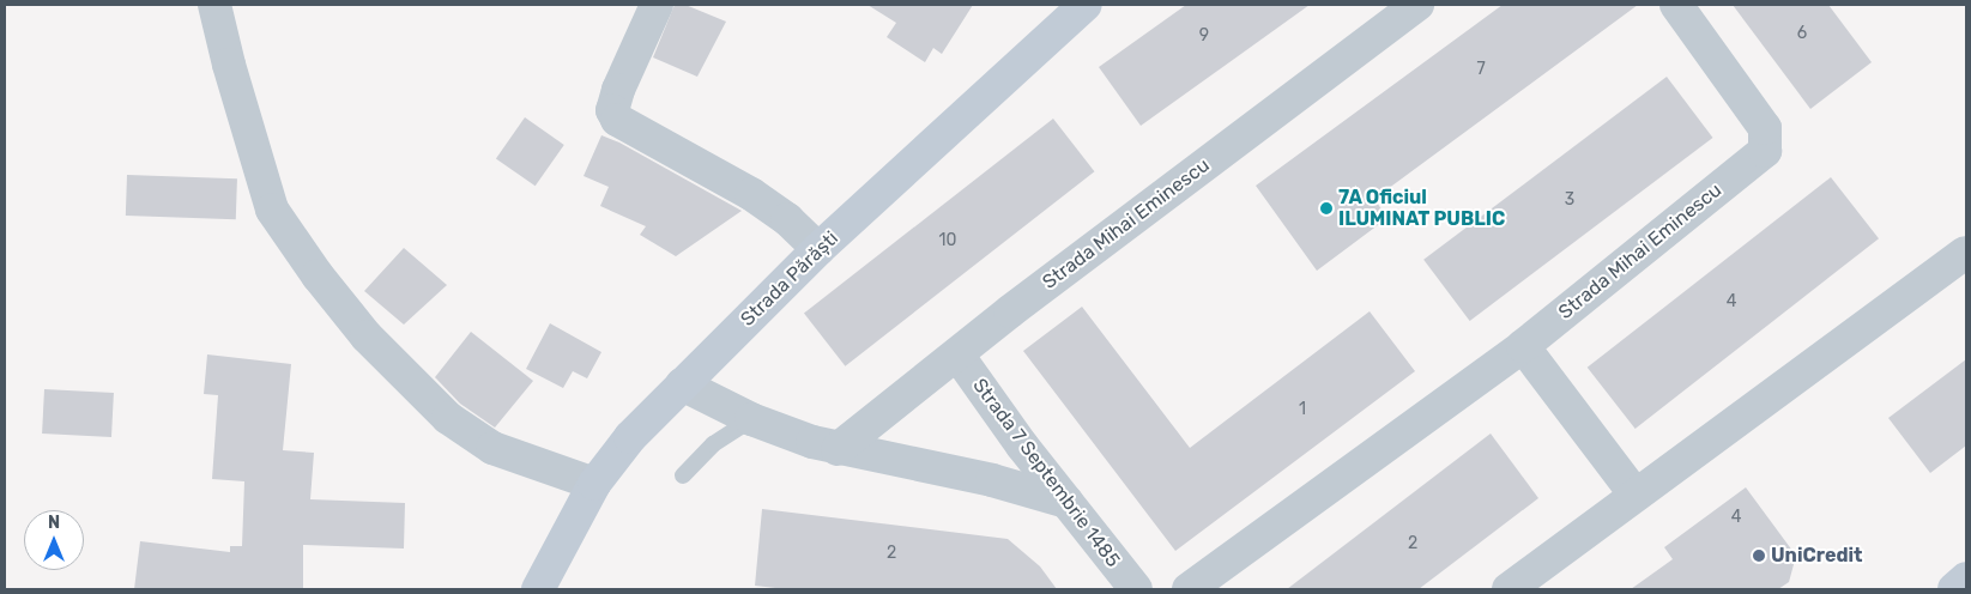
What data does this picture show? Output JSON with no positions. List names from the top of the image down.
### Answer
{
  "streets": {
    "street": ["Strada Mihai Eminescu", "Strada Părăști", "Strada 7 Septembrie 1485"]
  },
  "crossings": [
    ["Strada Mihai Eminescu", "Strada 7 Septembrie 1485"]
  ],
  "places": ["7A Oficiul ILUMINAT PUBLIC", "UniCredit"],
  "house_numbers": [
    "6",
    "9",
    "7",
    "3",
    "10",
    "4",
    "1",
    "4",
    "2",
    "2"
  ],
  "north": "top"
}
